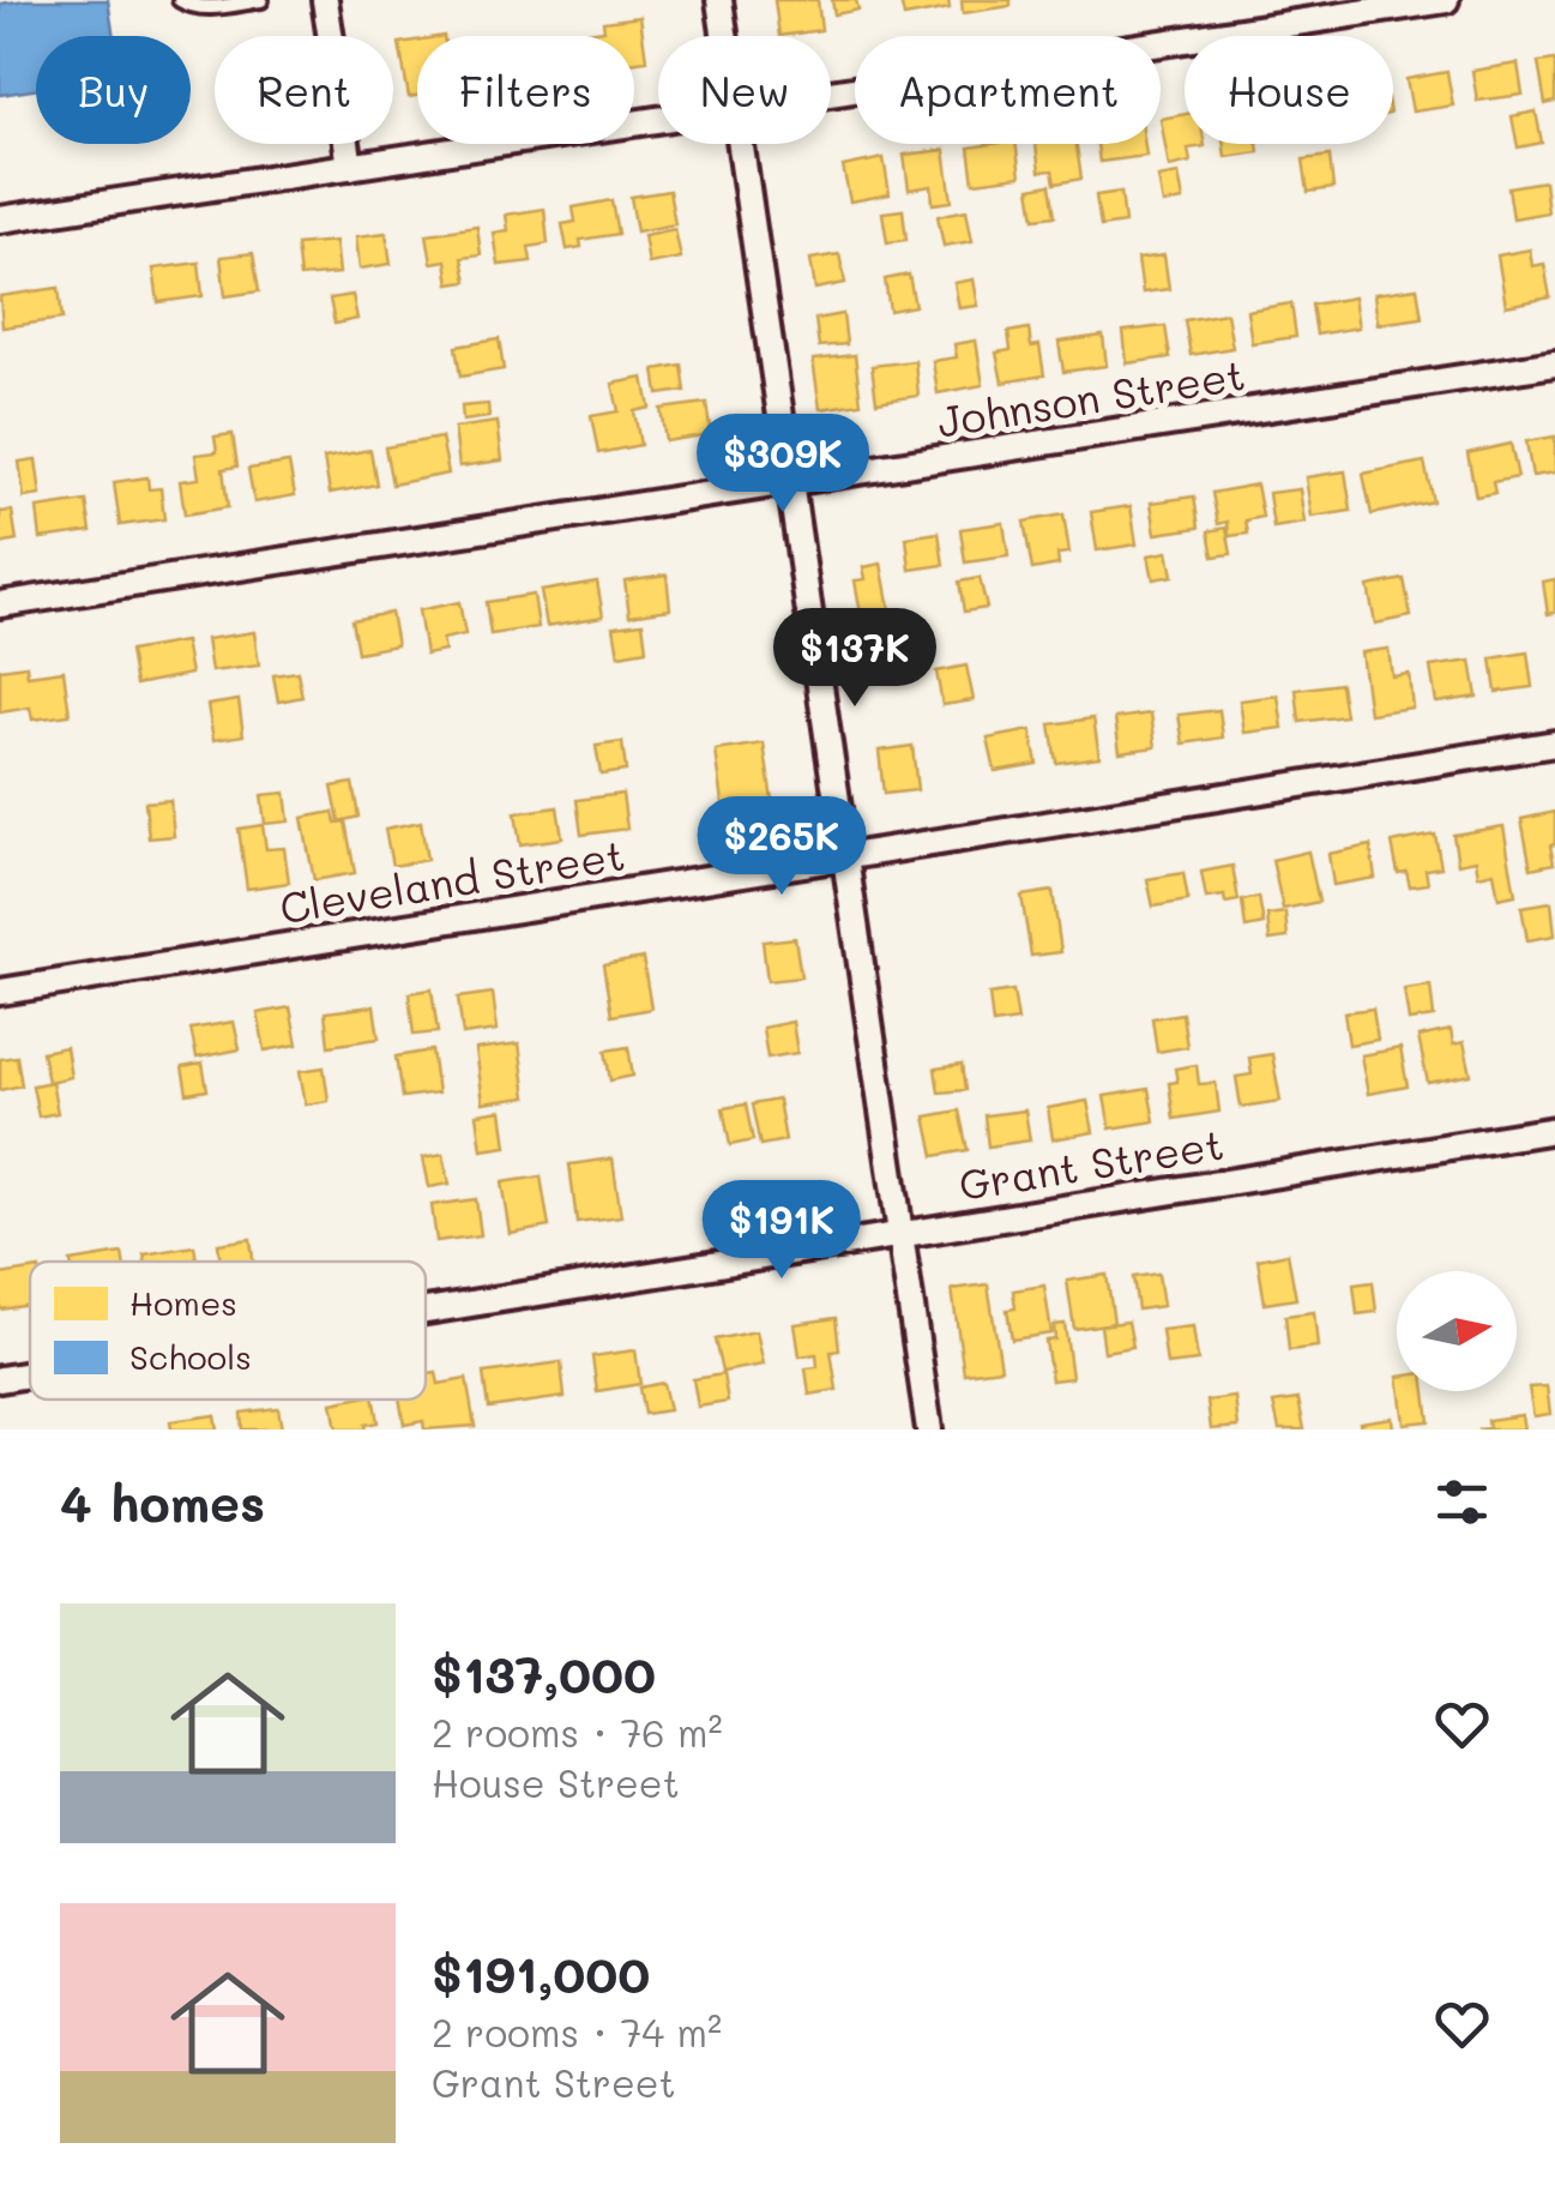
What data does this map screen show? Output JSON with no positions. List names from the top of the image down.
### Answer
{
  "streets": {
    "street": ["Johnson Street", "Cleveland Street", "Grant Street"]
  },
  "legend": ["Homes", "Schools"],
  "north": "right",
  "page": {
    "chip": [
      "Buy",
      "Rent",
      "Filters",
      "New",
      "Apartment",
      "House"
    ],
    "price": [
      "$309K",
      "$137K",
      "$265K",
      "$191K"
    ],
    "heading": "4 homes",
    "list": [
      {
        "name": "$137,000",
        "note": "2 rooms · 76 m² · House Street"
      },
      {
        "name": "$191,000",
        "note": "2 rooms · 74 m² · Grant Street"
      }
    ]
  }
}
